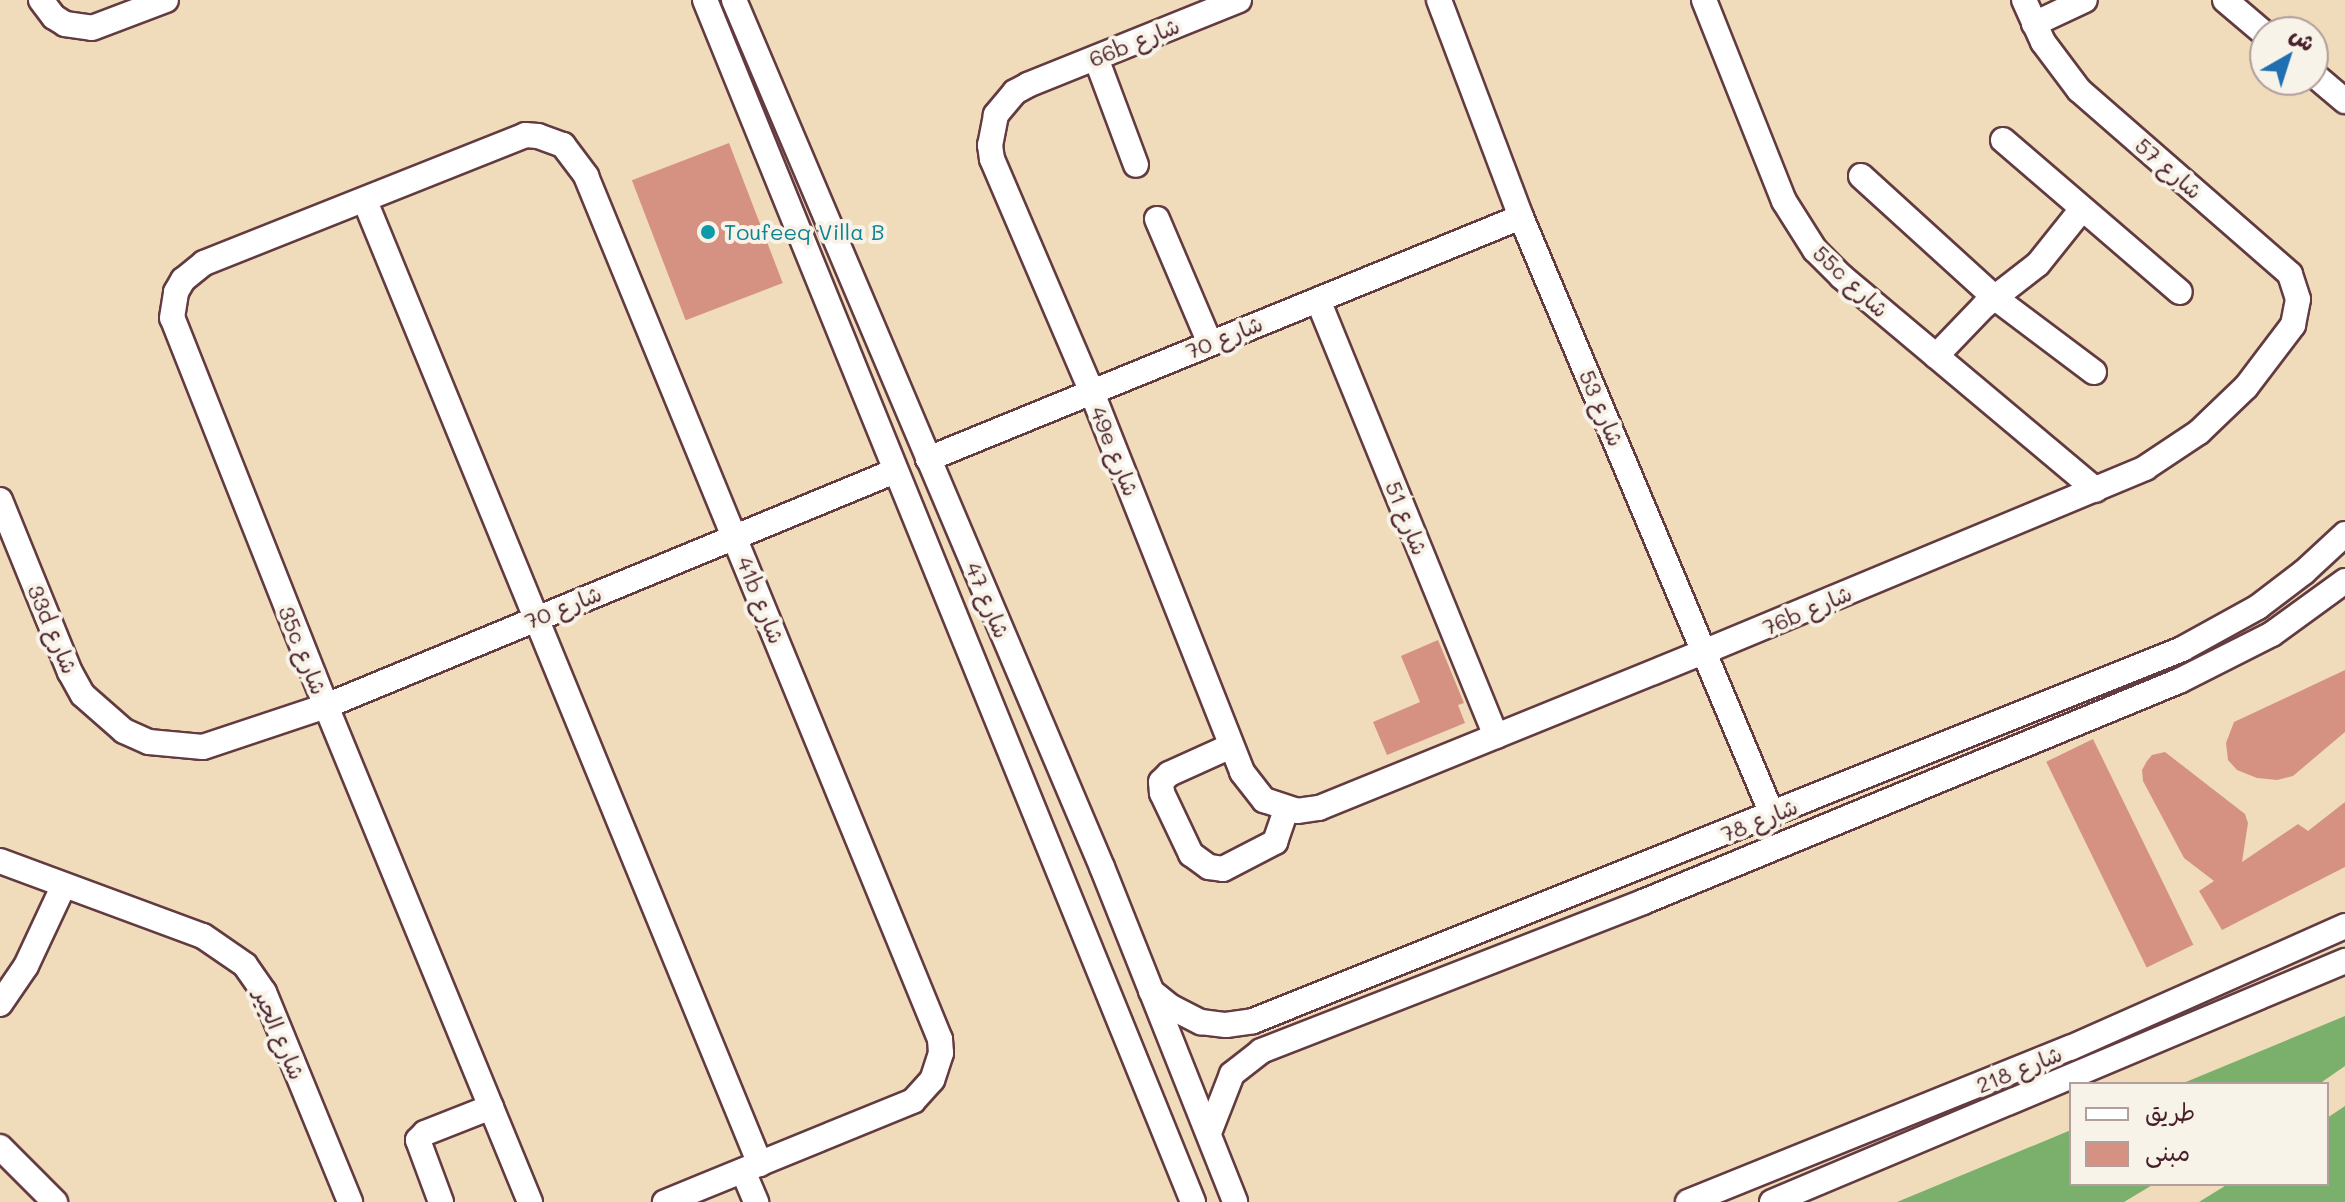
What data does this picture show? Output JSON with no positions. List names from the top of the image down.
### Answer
{
  "streets": {
    "street": [
      "66b شارع",
      "شارع 57",
      "55c شارع",
      "شارع 70",
      "شارع 53",
      "49e شارع",
      "شارع 51",
      "41b شارع",
      "شارع 47",
      "76b شارع",
      "33d شارع",
      "35c شارع",
      "شارع 78",
      "شارع الجير",
      "شارع 218"
    ]
  },
  "crossings": [
    ["66b شارع", "49e شارع"],
    ["شارع 57", "76b شارع"],
    ["55c شارع", "76b شارع"],
    ["شارع 70", "شارع 53"],
    ["شارع 70", "49e شارع"],
    ["شارع 70", "شارع 51"],
    ["شارع 70", "41b شارع"],
    ["شارع 70", "شارع 47"],
    ["شارع 70", "33d شارع"],
    ["شارع 70", "35c شارع"],
    ["شارع 53", "76b شارع"],
    ["شارع 53", "شارع 78"],
    ["49e شارع", "76b شارع"],
    ["شارع 51", "76b شارع"],
    ["41b شارع", "35c شارع"],
    ["شارع 47", "شارع 78"]
  ],
  "places": ["Toufeeq Villa B"],
  "legend": ["طريق", "مبنى"],
  "north": "top right"
}
